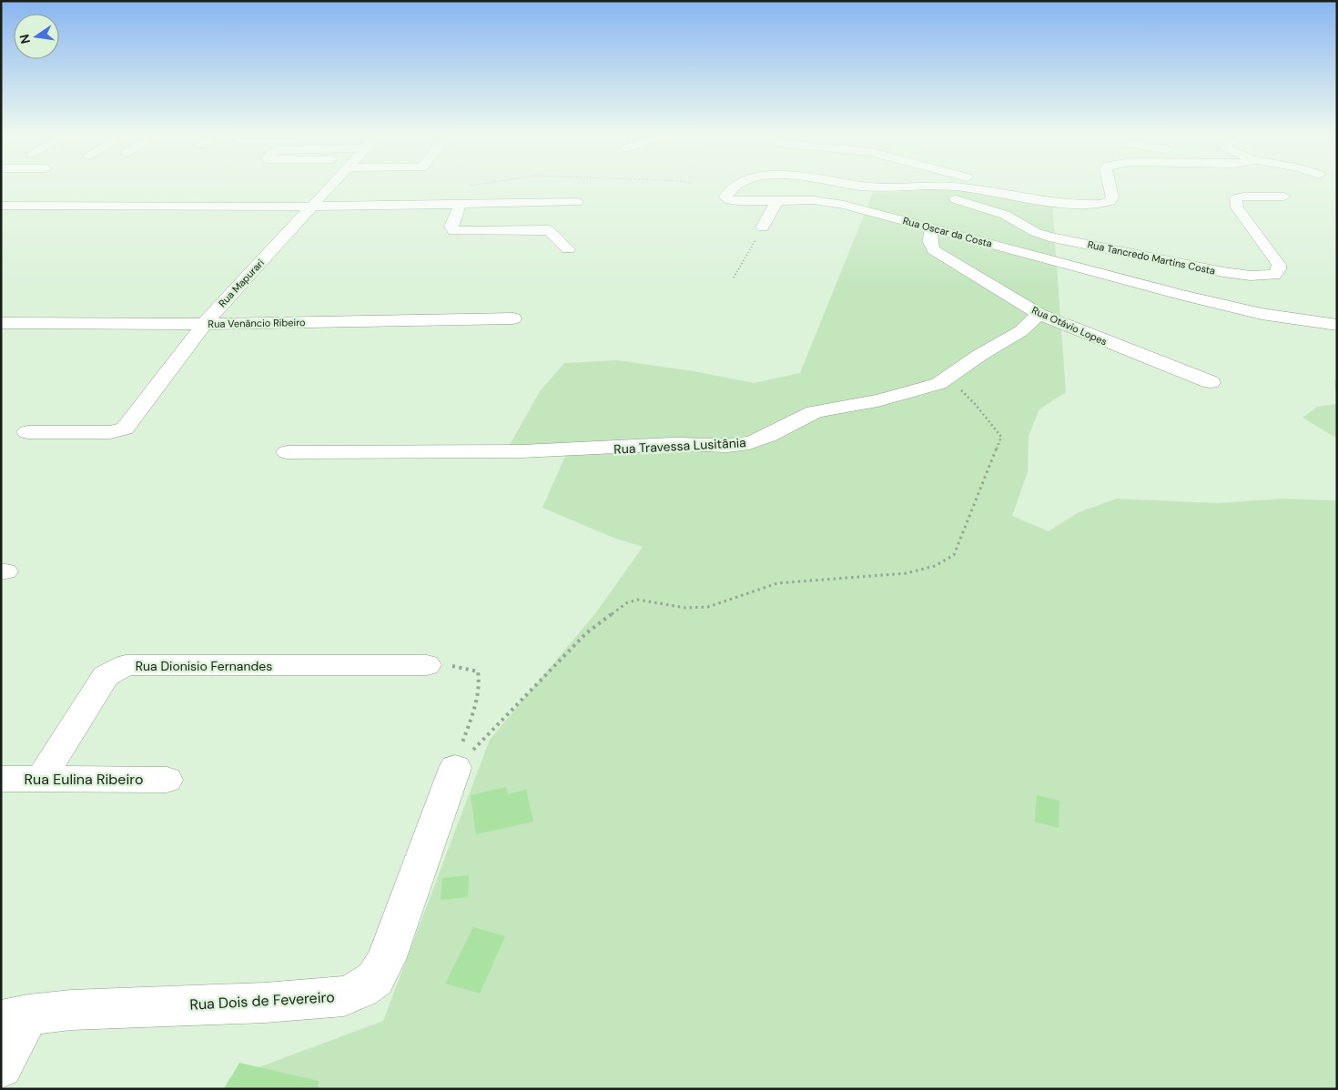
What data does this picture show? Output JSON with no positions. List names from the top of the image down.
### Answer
{
  "streets": {
    "street": [
      "Rua Oscar da Costa",
      "Rua Tancredo Martins Costa",
      "Rua Mapurari",
      "Rua Venâncio Ribeiro",
      "Rua Otávio Lopes",
      "Rua Travessa Lusitânia",
      "Rua Dionisio Fernandes",
      "Rua Eulina Ribeiro",
      "Rua Dois de Fevereiro"
    ]
  },
  "crossings": [
    ["Rua Oscar da Costa", "Rua Tancredo Martins Costa"],
    ["Rua Oscar da Costa", "Rua Otávio Lopes"],
    ["Rua Mapurari", "Rua Venâncio Ribeiro"],
    ["Rua Otávio Lopes", "Rua Travessa Lusitânia"],
    ["Rua Dionisio Fernandes", "Rua Eulina Ribeiro"]
  ],
  "north": "left"
}
